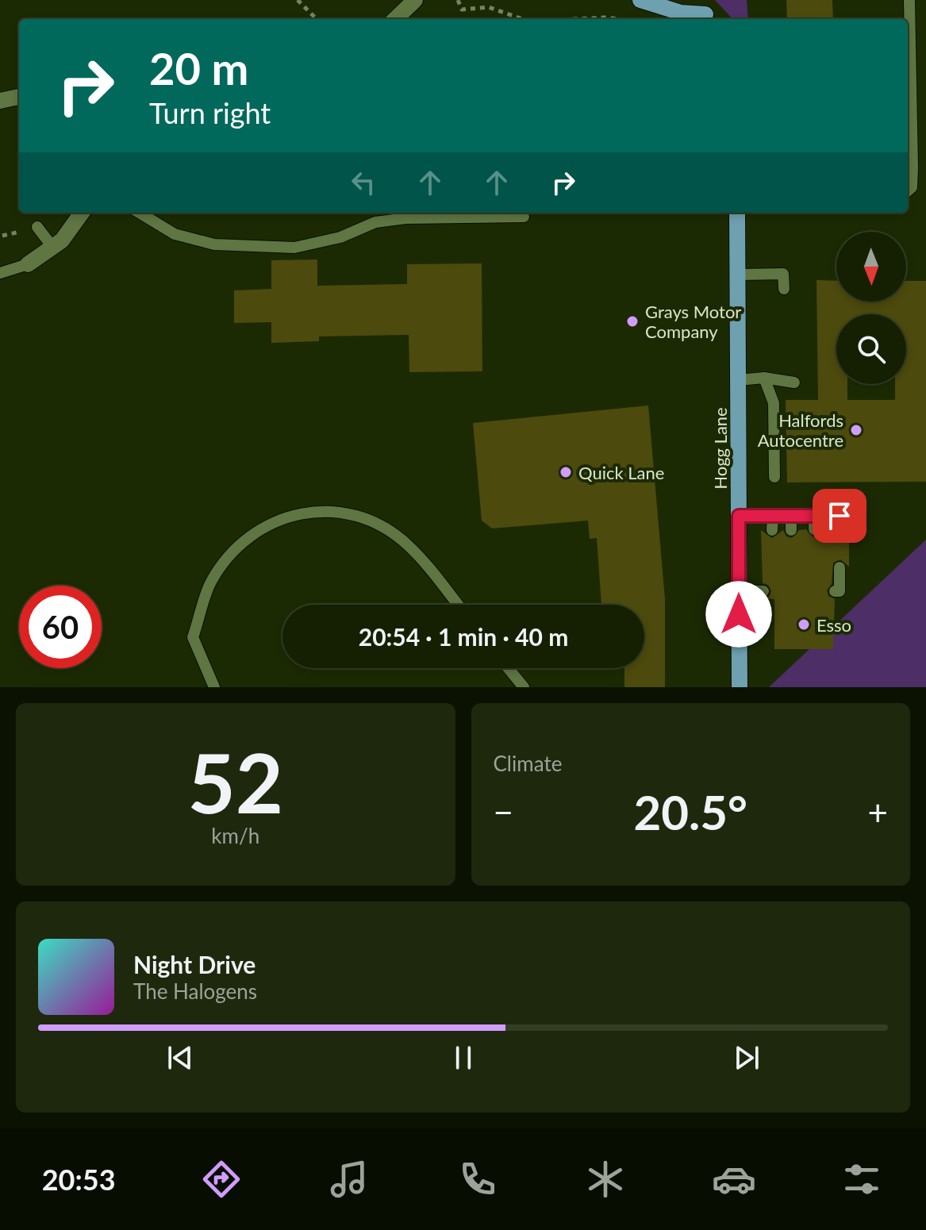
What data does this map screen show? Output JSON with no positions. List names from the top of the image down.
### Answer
{
  "streets": {
    "main road": ["Hogg Lane"]
  },
  "places": [
    "Grays Motor Company",
    "Halfords Autocentre",
    "Quick Lane",
    "Esso"
  ],
  "north": "bottom",
  "page": {
    "turn": ["20 m", "Turn right"],
    "limit": "60",
    "trip": "20:54 · 1 min · 40 m",
    "tile": [
      ["52", "km/h"],
      "Climate"
    ],
    "heat": ["−", "20.5°", "+"],
    "song": ["Night Drive", "The Halogens"],
    "tabs": "20:53"
  }
}
